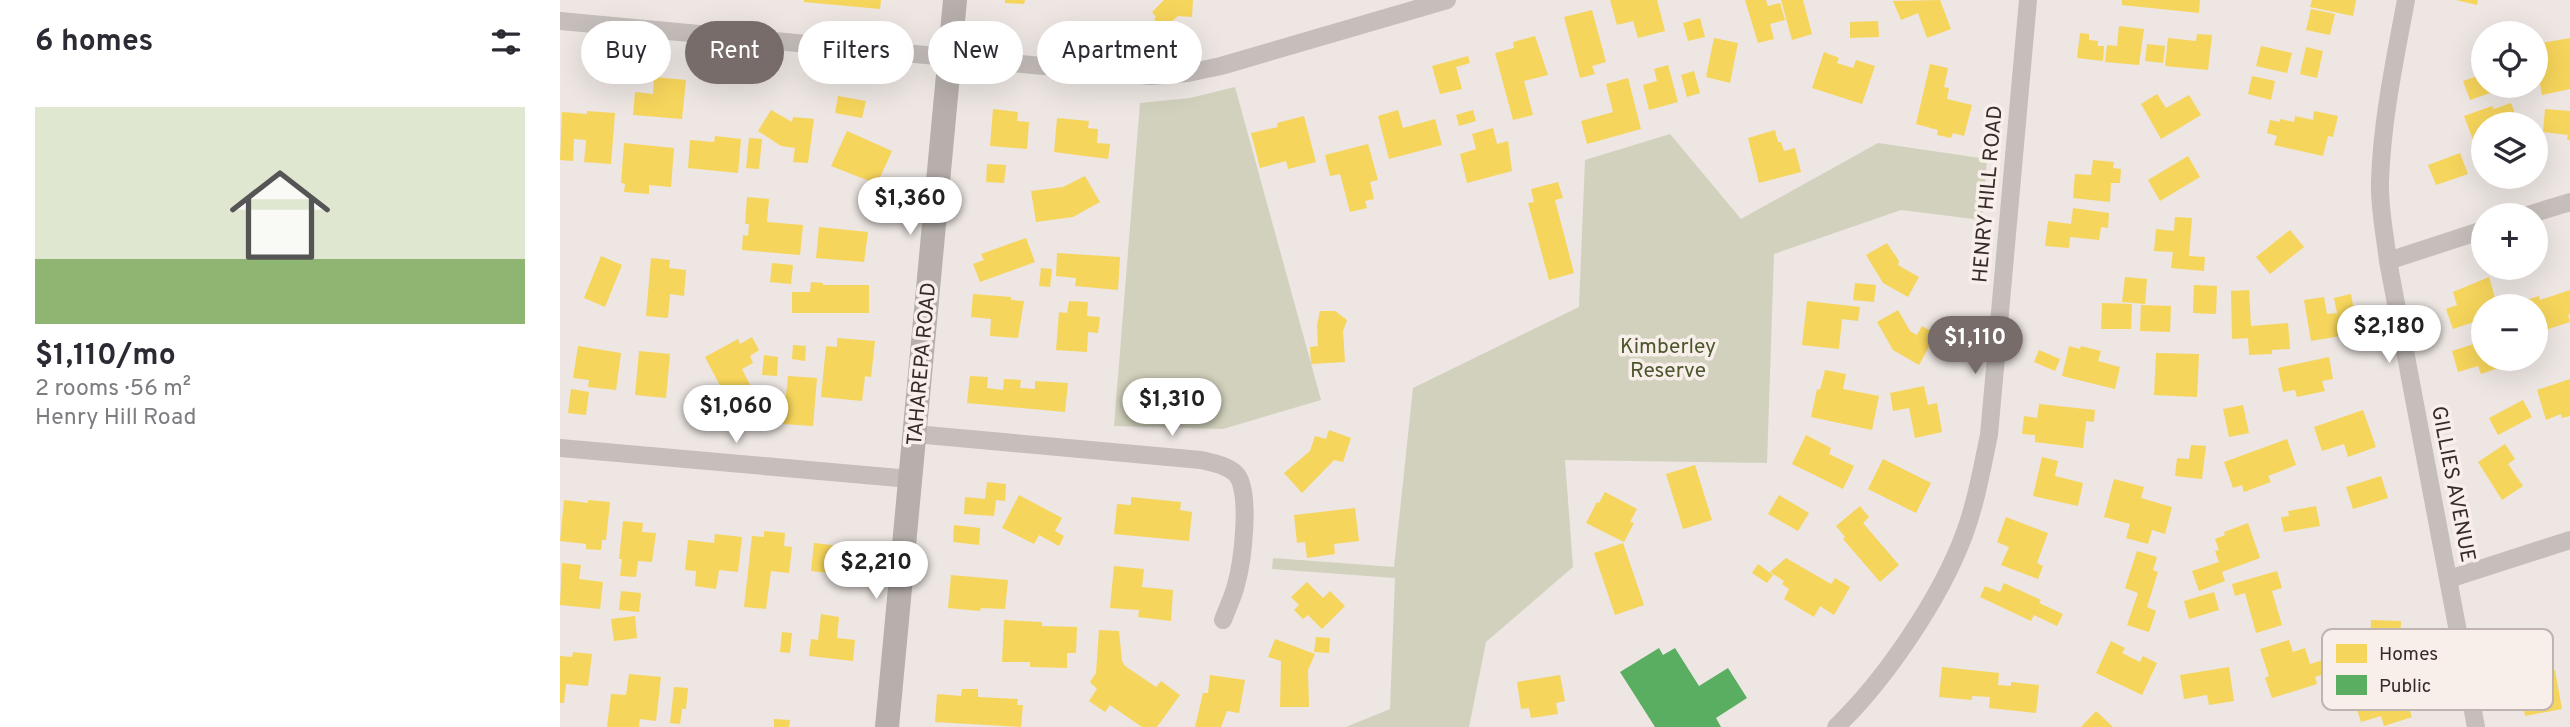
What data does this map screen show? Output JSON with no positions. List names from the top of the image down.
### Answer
{
  "streets": {
    "street": ["HENRY HILL ROAD", "TAHAREPA ROAD", "GILLIES AVENUE"]
  },
  "parks": ["Kimberley Reserve"],
  "legend": ["Homes", "Public"],
  "page": {
    "heading": "6 homes",
    "map_buttons": ["+", "−"],
    "chip": [
      "Buy",
      "Rent",
      "Filters",
      "New",
      "Apartment"
    ],
    "list": [
      {
        "name": "$1,110/mo",
        "note": "2 rooms · 56 m² · Henry Hill Road"
      }
    ],
    "price": [
      "$1,360",
      "$2,180",
      "$1,110",
      "$1,310",
      "$1,060",
      "$2,210"
    ]
  }
}
